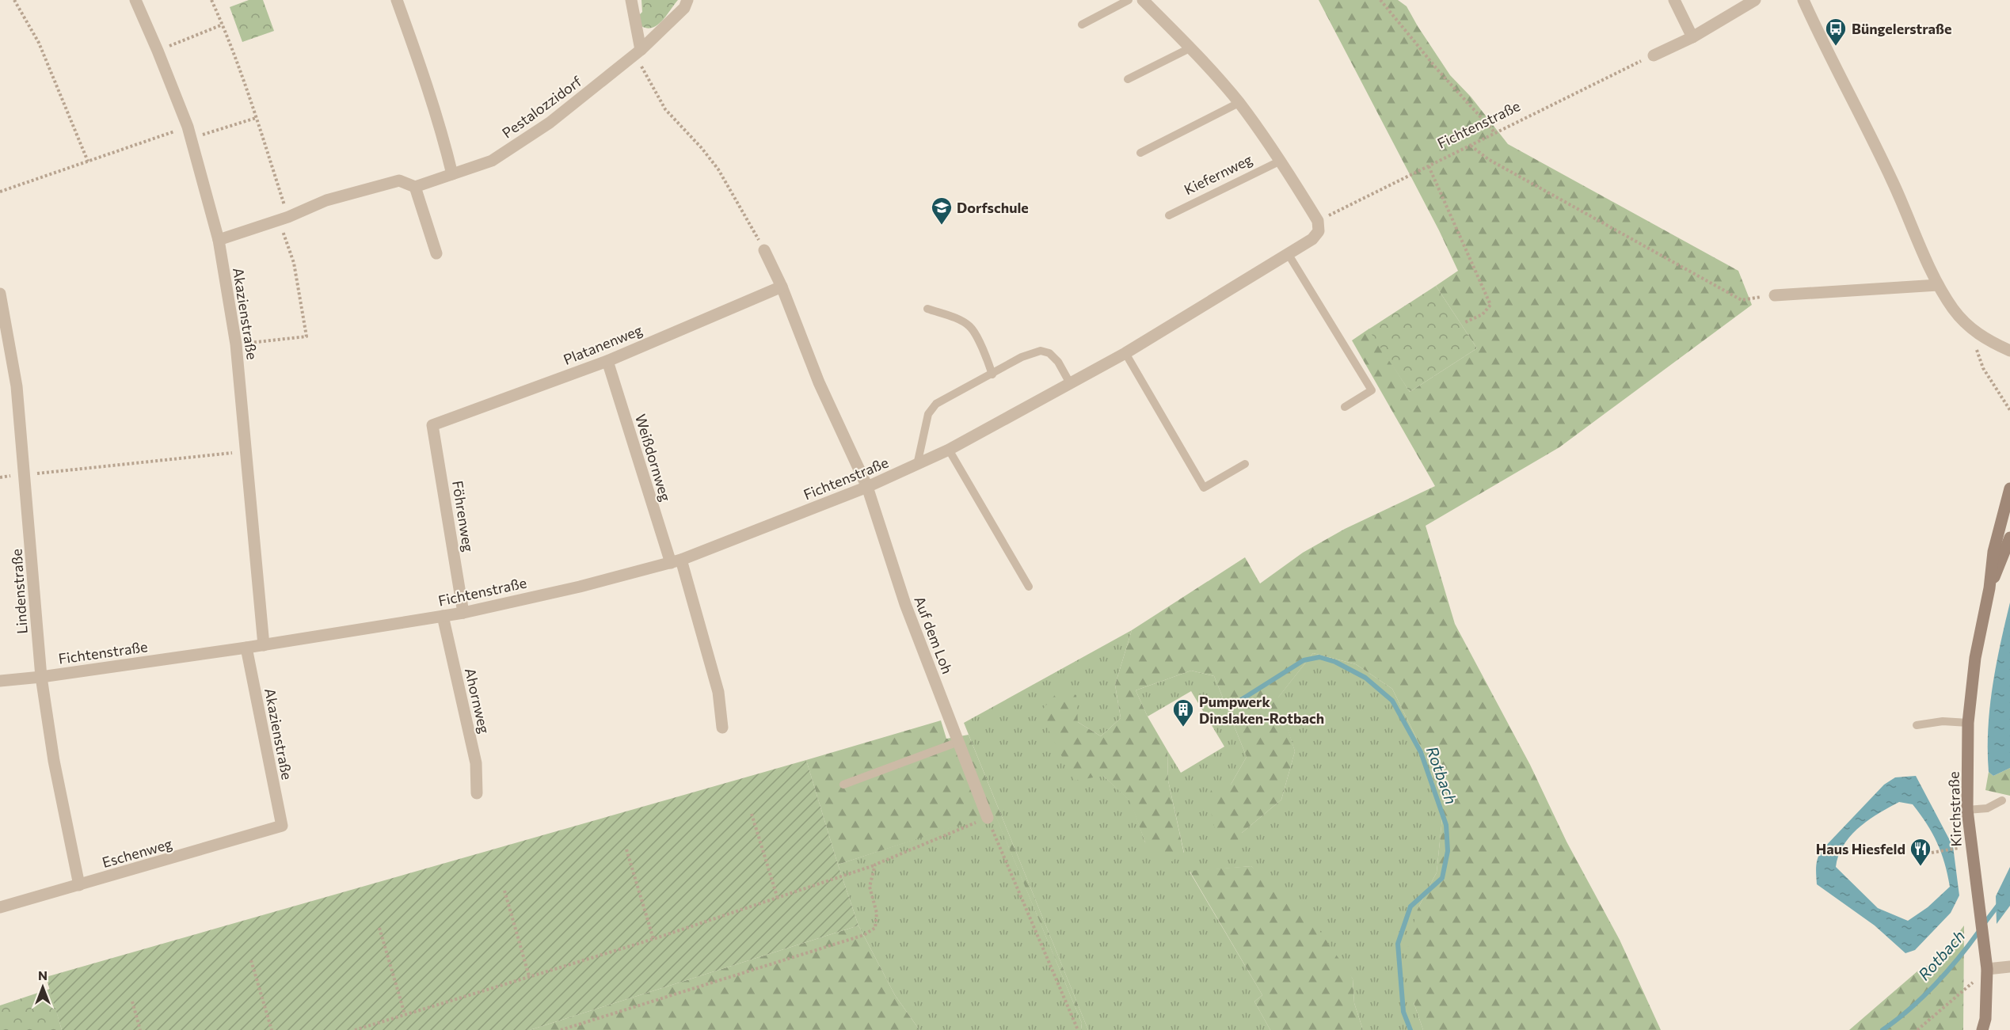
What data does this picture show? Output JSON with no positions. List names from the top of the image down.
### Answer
{
  "streets": {
    "street": [
      "Pestalozzidorf",
      "Fichtenstraße",
      "Kiefernweg",
      "Akazienstraße",
      "Platanenweg",
      "Weißdornweg",
      "Föhrenweg",
      "Lindenstraße",
      "Auf dem Loh",
      "Ahornweg",
      "Kirchstraße",
      "Eschenweg"
    ]
  },
  "crossings": [
    ["Fichtenstraße", "Kiefernweg"],
    ["Fichtenstraße", "Akazienstraße"],
    ["Fichtenstraße", "Weißdornweg"],
    ["Fichtenstraße", "Föhrenweg"],
    ["Fichtenstraße", "Lindenstraße"],
    ["Fichtenstraße", "Auf dem Loh"],
    ["Fichtenstraße", "Ahornweg"],
    ["Akazienstraße", "Eschenweg"],
    ["Platanenweg", "Weißdornweg"],
    ["Platanenweg", "Föhrenweg"],
    ["Platanenweg", "Auf dem Loh"],
    ["Lindenstraße", "Eschenweg"]
  ],
  "water": ["Rotbach"],
  "places": {
    "bus stop": ["Büngelerstraße"],
    "school or university": ["Dorfschule"],
    "building": ["Pumpwerk Dinslaken-Rotbach"],
    "restaurant": ["Haus Hiesfeld"]
  },
  "north": "top"
}
